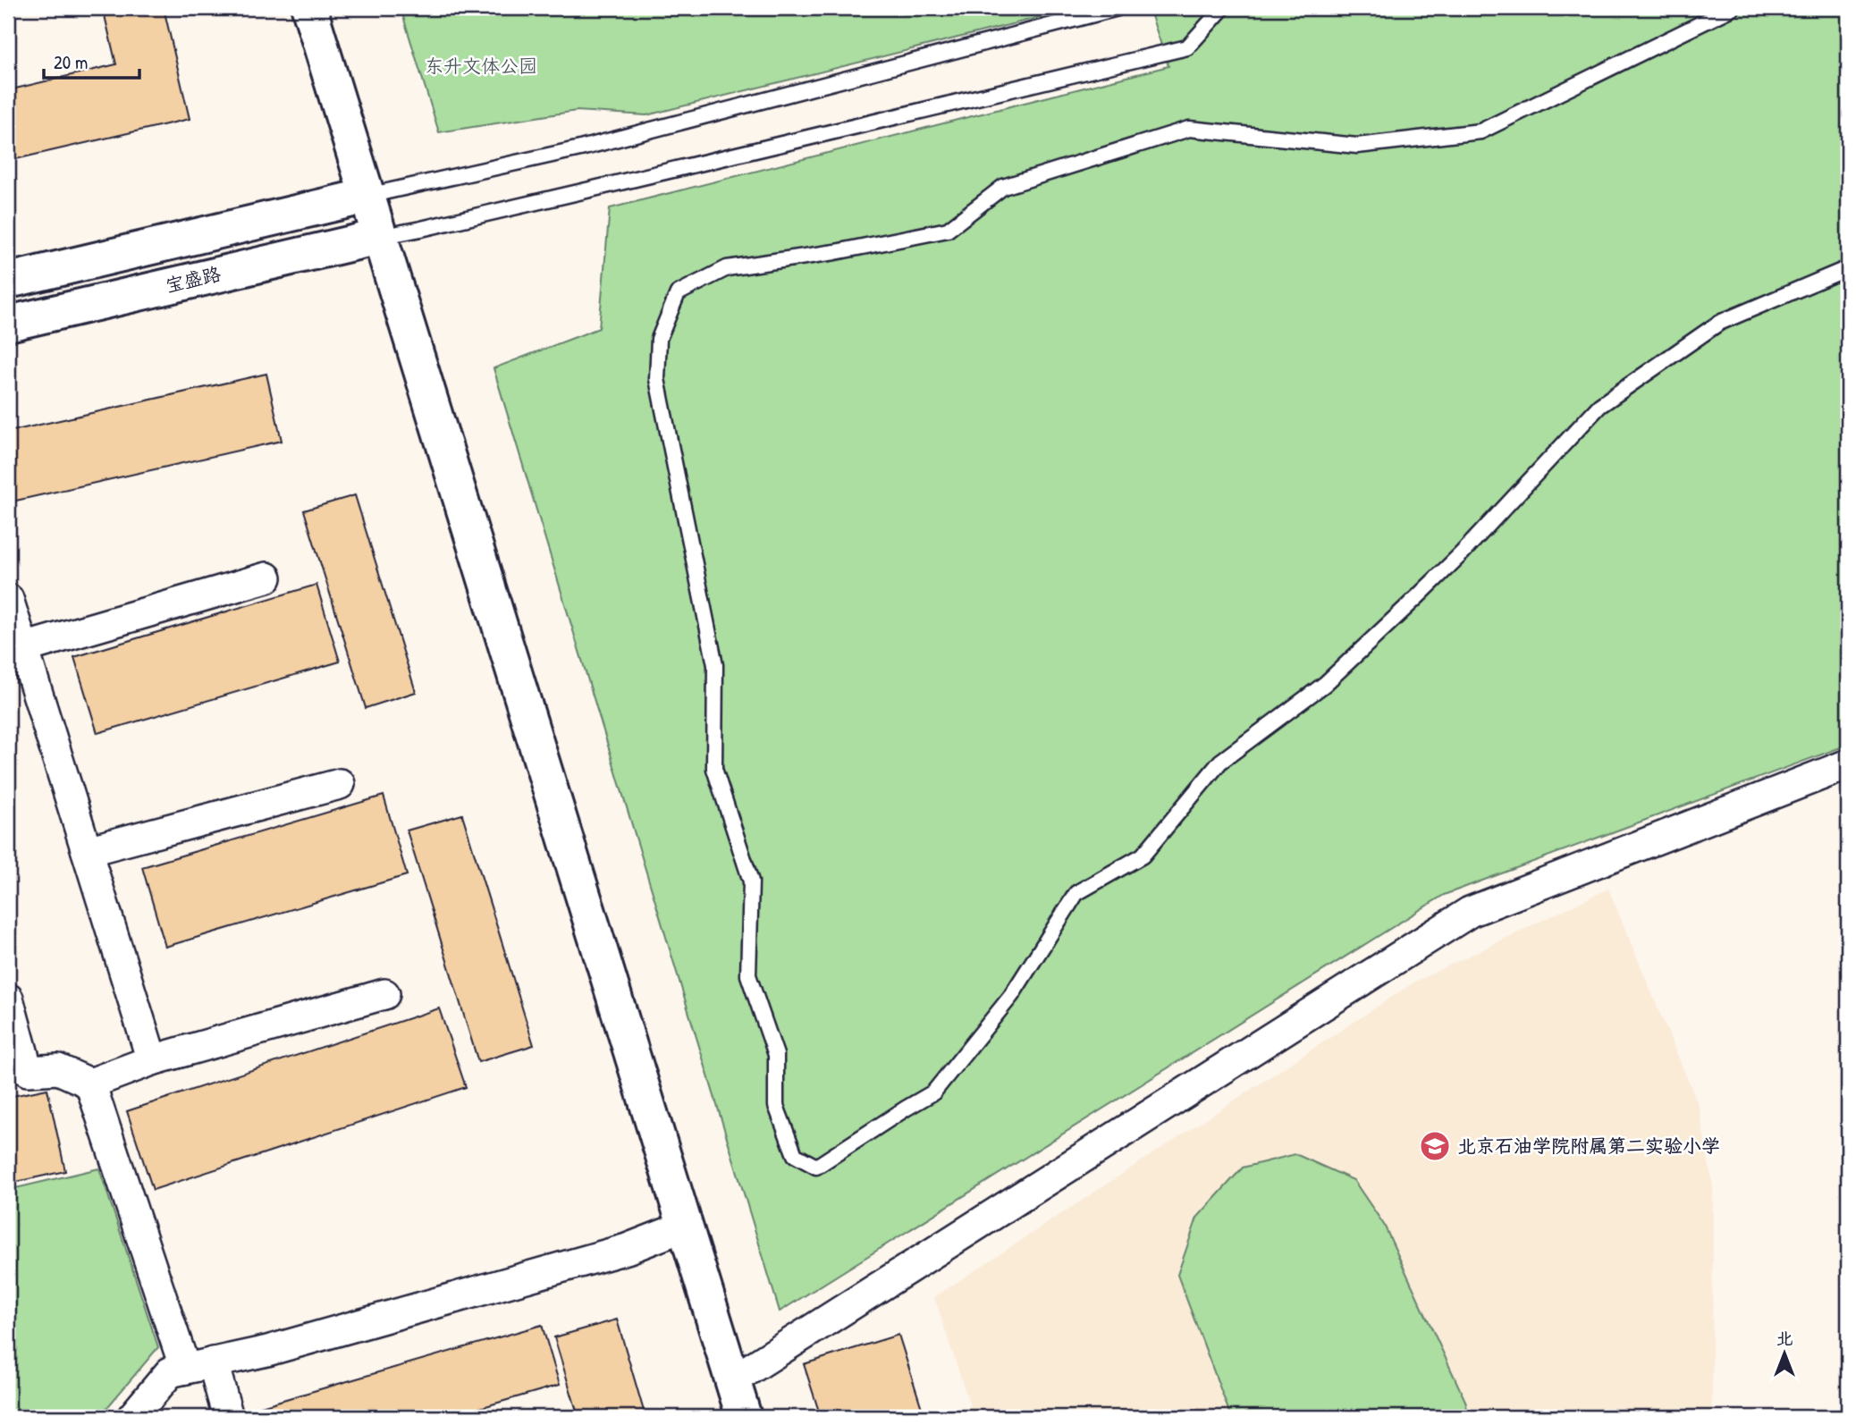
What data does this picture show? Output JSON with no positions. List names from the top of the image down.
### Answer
{
  "streets": {
    "street": ["宝盛路"]
  },
  "parks": ["东升文体公园"],
  "places": {
    "school or university": ["北京石油学院附属第二实验小学"]
  },
  "scale_bar": "20 m",
  "north": "top"
}
